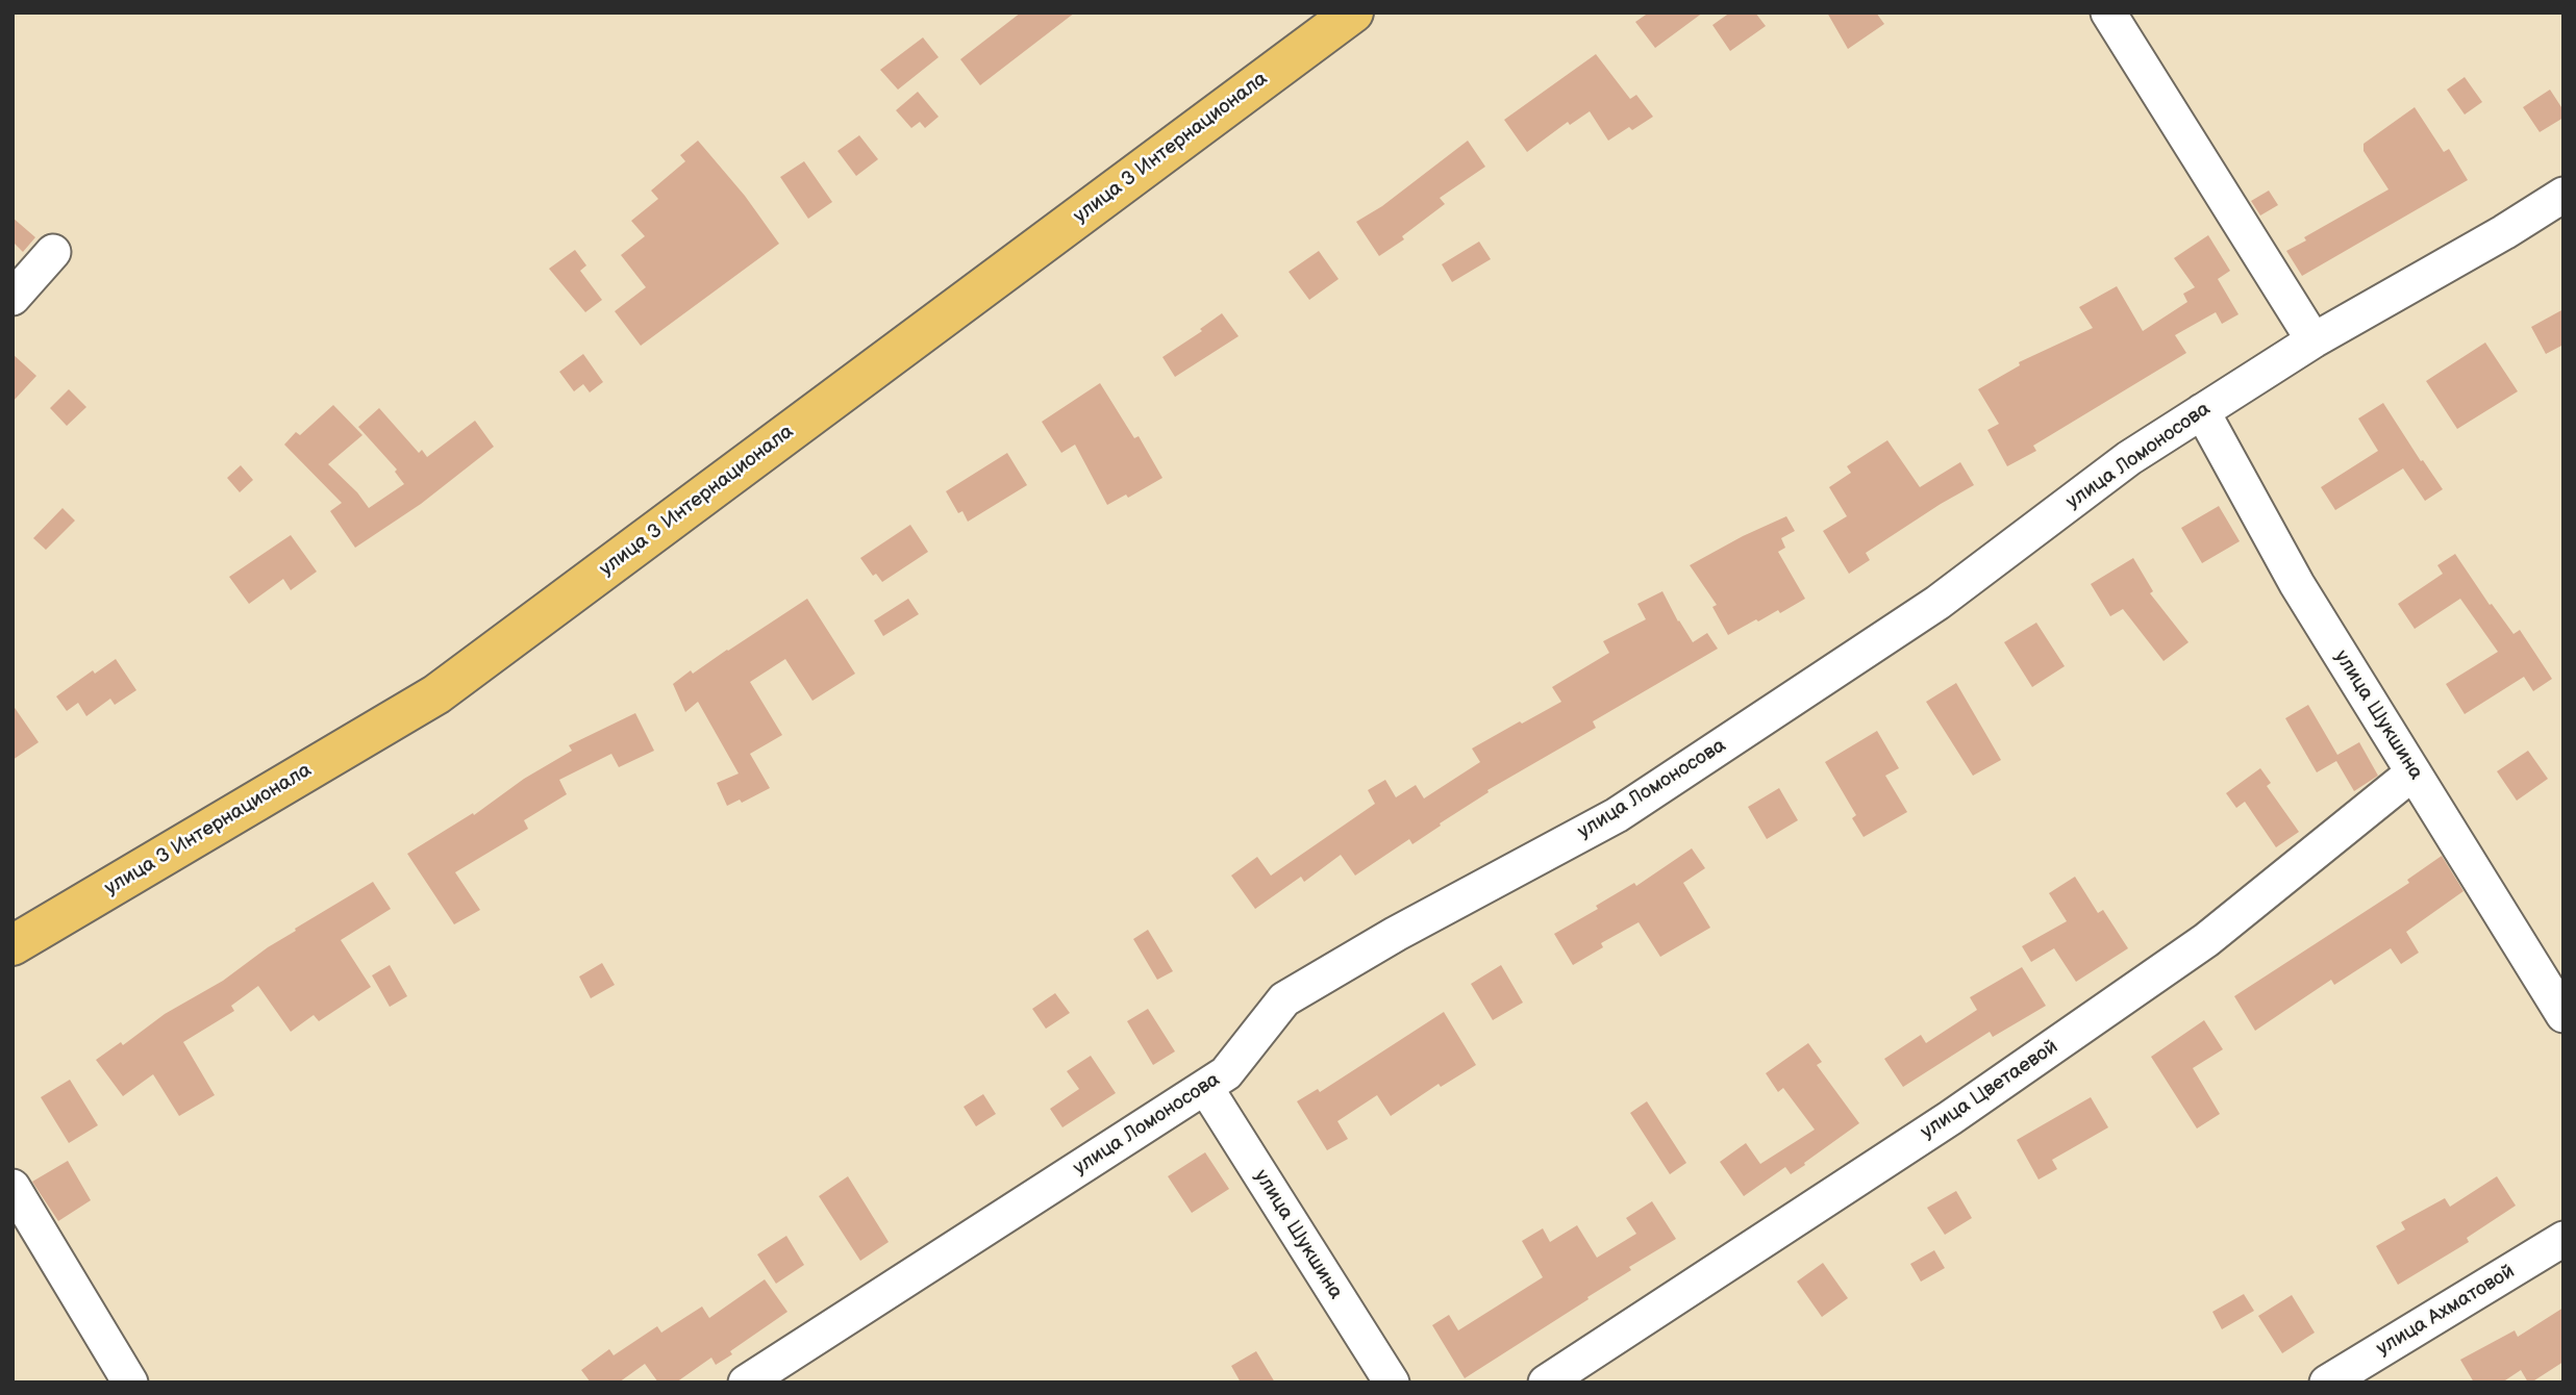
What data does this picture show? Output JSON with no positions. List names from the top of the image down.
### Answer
{
  "streets": {
    "main road": ["улица 3 Интернационала"],
    "street": [
      "улица Ломоносова",
      "улица Шукшина",
      "улица Цветаевой",
      "улица Ахматовой"
    ]
  },
  "crossings": [
    ["улица Ломоносова", "улица Шукшина"],
    ["улица Шукшина", "улица Цветаевой"]
  ]
}
